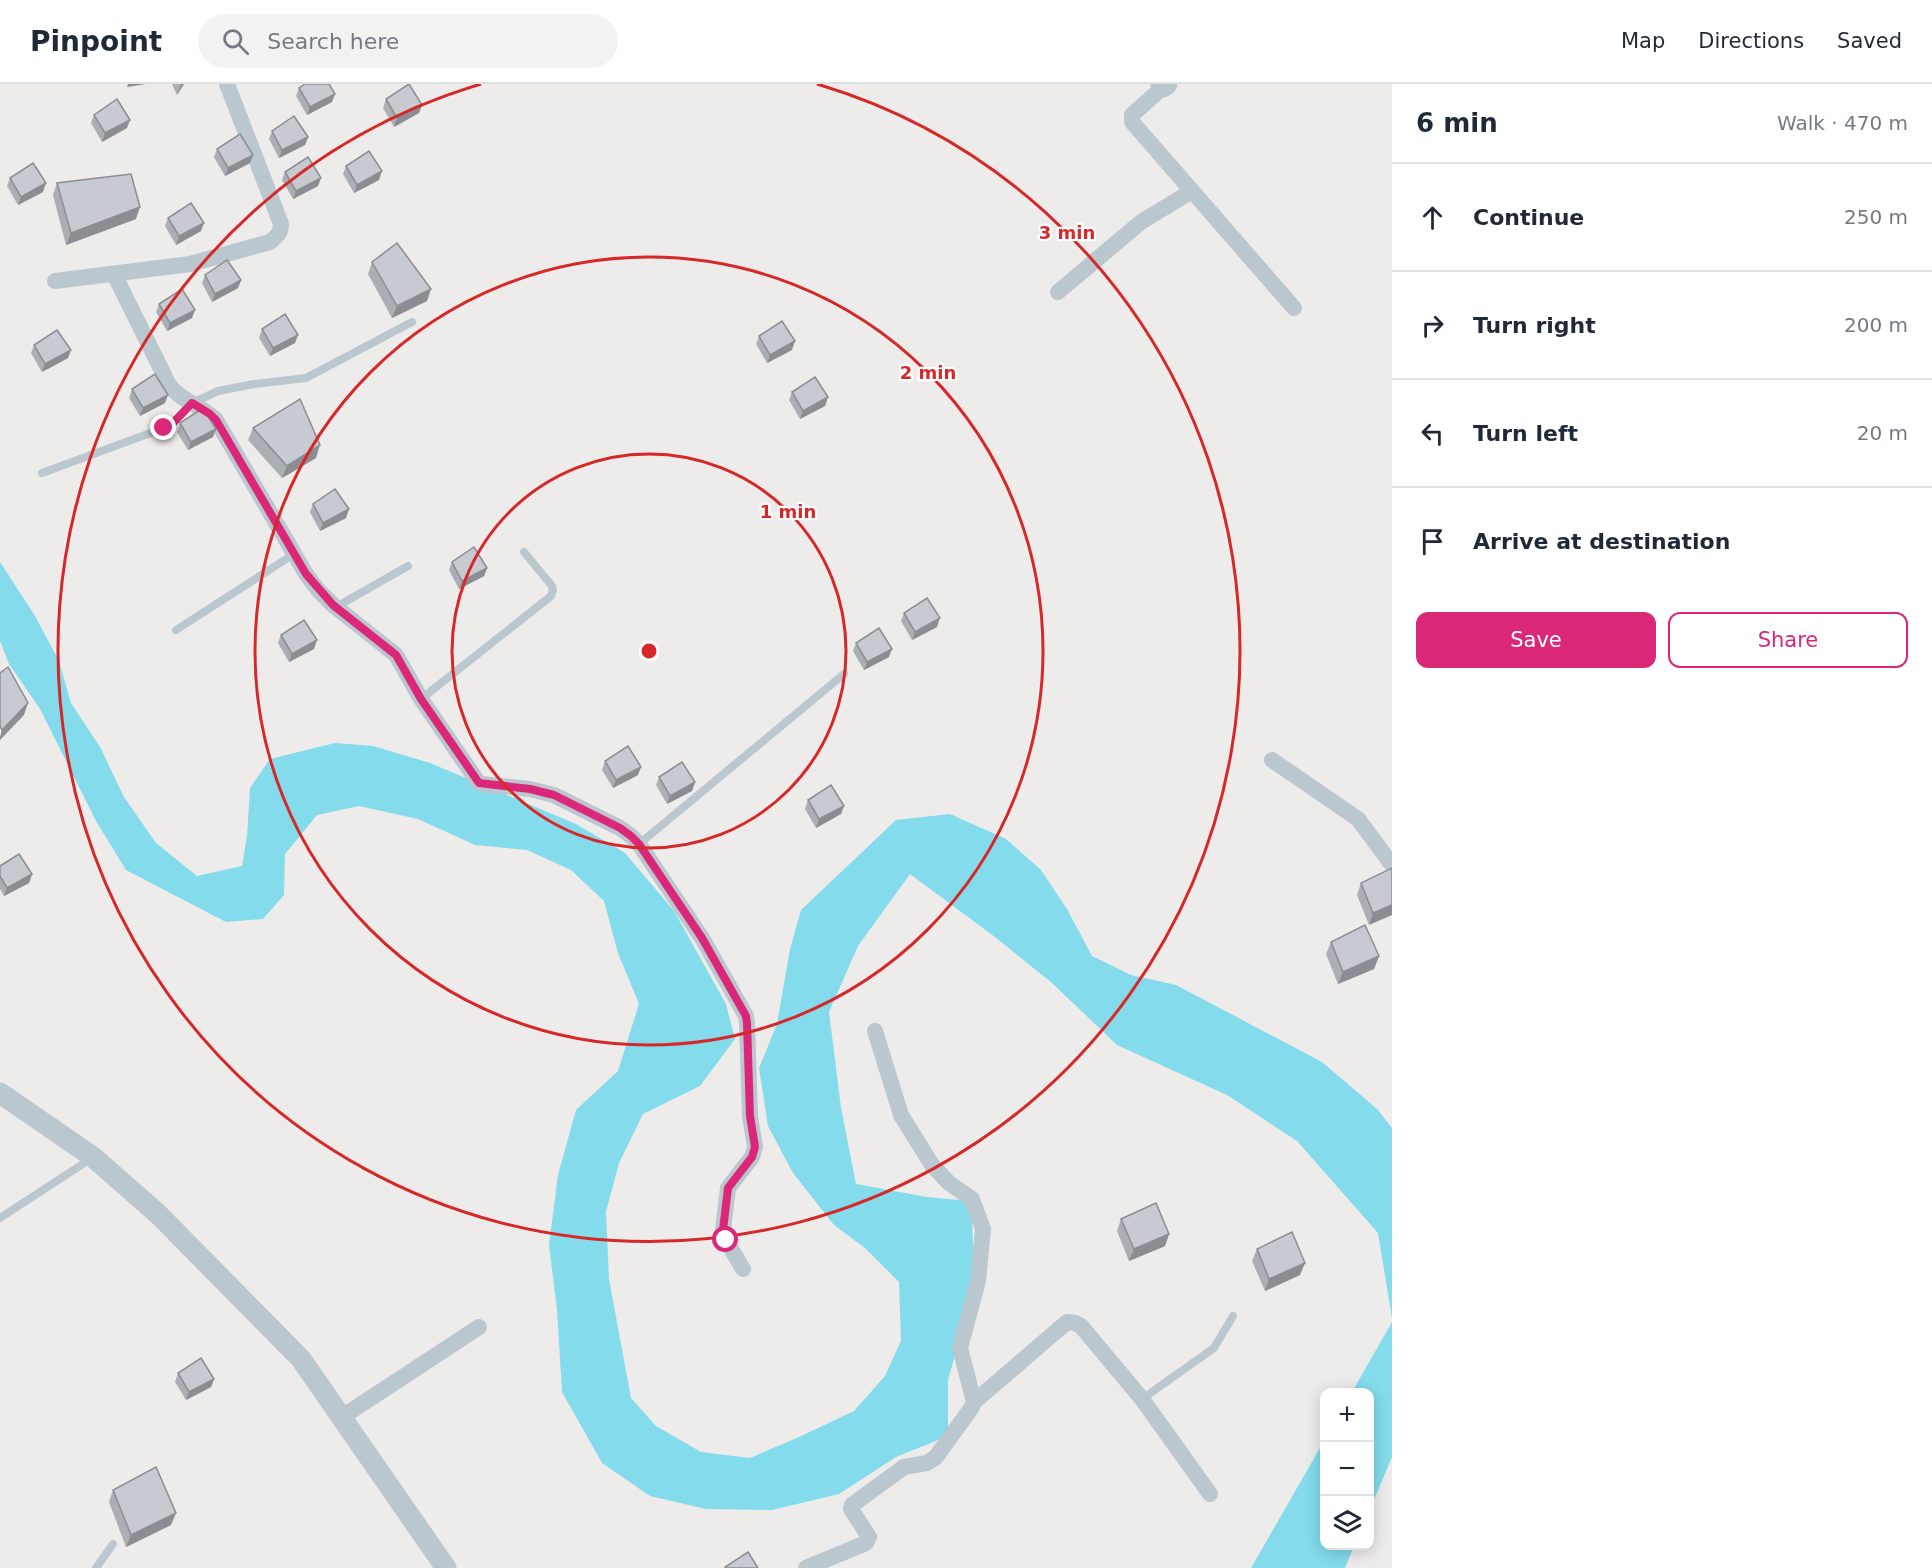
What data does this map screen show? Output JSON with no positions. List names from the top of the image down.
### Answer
{
  "page": {
    "header": "Pinpoint",
    "search": "Search here",
    "nav": ["Map", "Directions", "Saved"],
    "heading": ["6 min", "Walk · 470 m"],
    "list": [
      ["Continue", "250 m"],
      ["Turn right", "200 m"],
      ["Turn left", "20 m"],
      "Arrive at destination"
    ],
    "buttons": ["Save", "Share"],
    "map_buttons": ["+", "−"]
  },
  "rings": ["3 min", "2 min", "1 min"]
}
